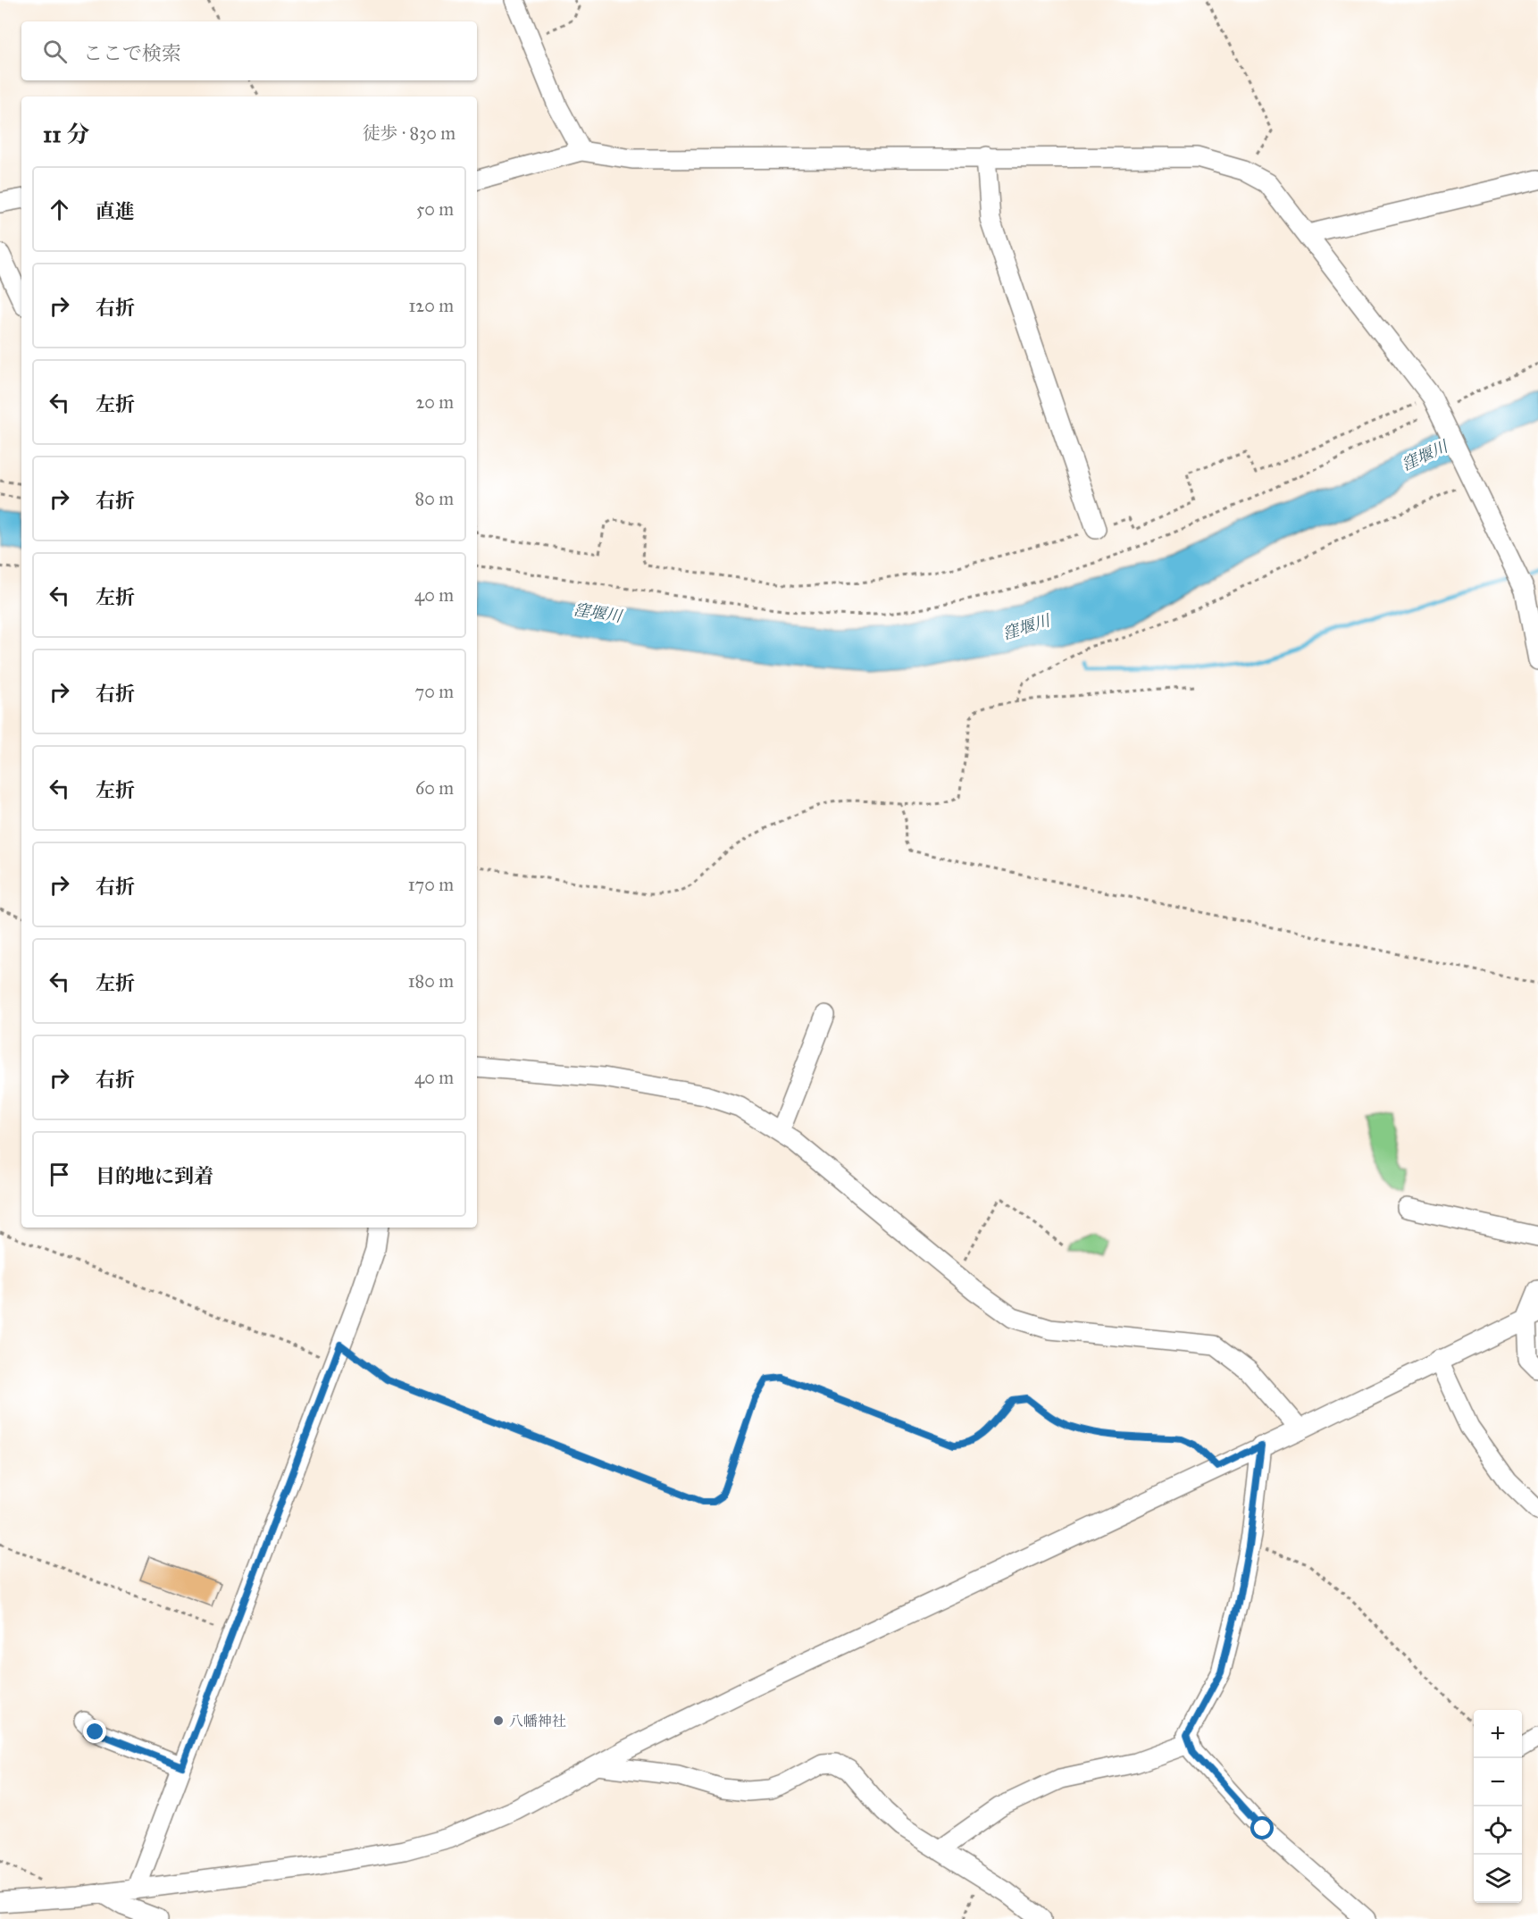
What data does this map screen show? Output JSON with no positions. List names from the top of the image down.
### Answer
{
  "water": ["窪堰川"],
  "places": ["八幡神社"],
  "page": {
    "search": "ここで検索",
    "heading": ["11 分", "徒歩 · 830 m"],
    "list": [
      ["直進", "50 m"],
      ["右折", "120 m"],
      ["左折", "20 m"],
      ["右折", "80 m"],
      ["左折", "40 m"],
      ["右折", "70 m"],
      ["左折", "60 m"],
      ["右折", "170 m"],
      ["左折", "180 m"],
      ["右折", "40 m"],
      "目的地に到着"
    ],
    "map_buttons": ["+", "−"]
  }
}
